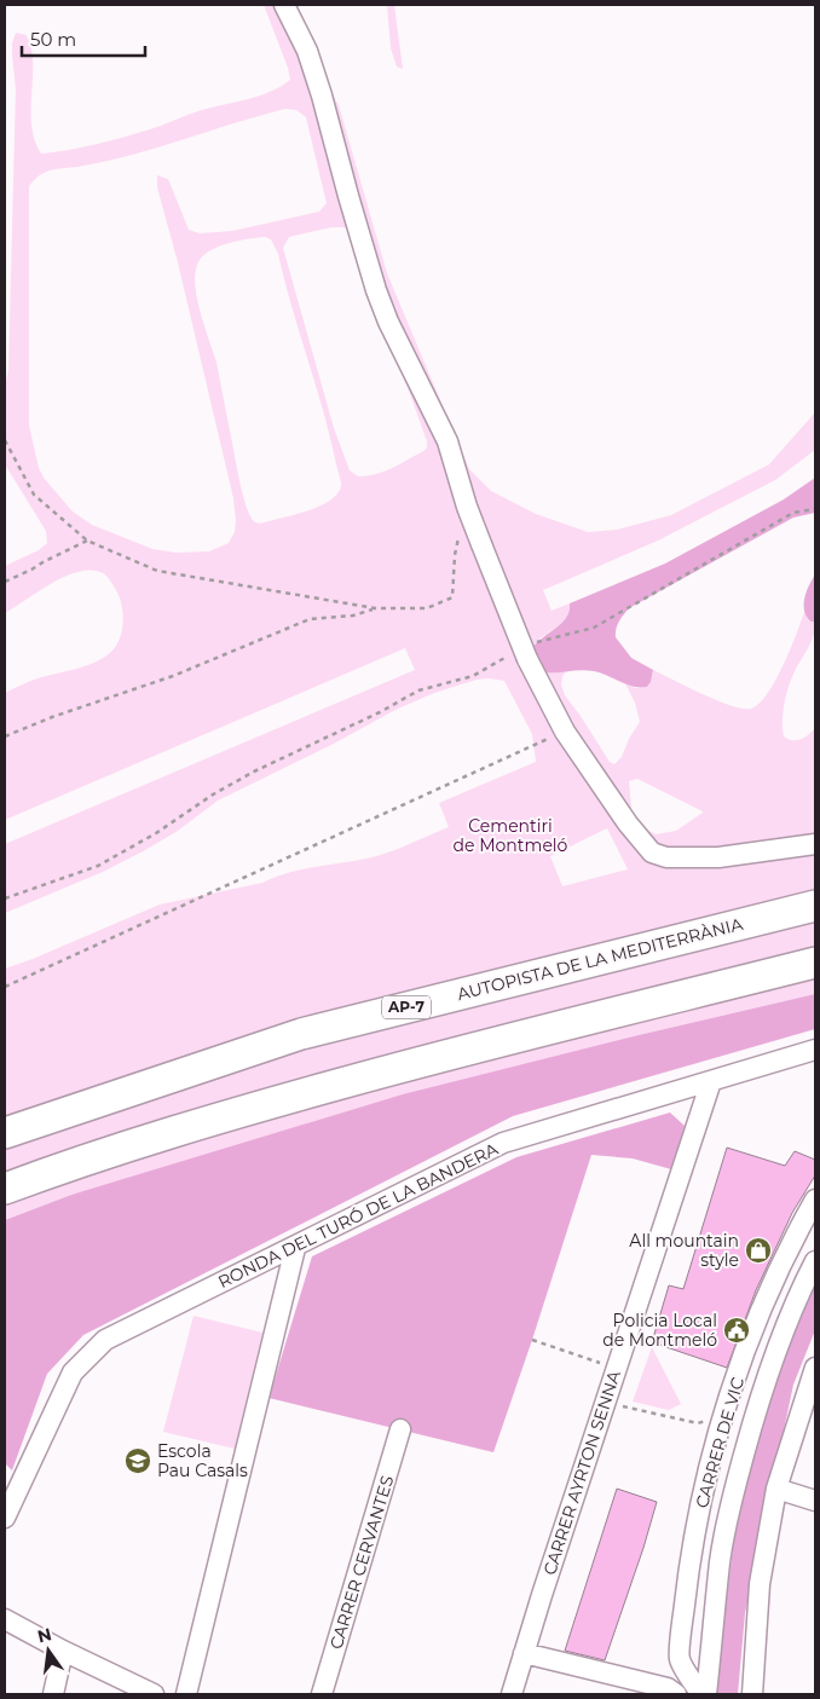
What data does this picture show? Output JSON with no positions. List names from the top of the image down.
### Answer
{
  "streets": {
    "highway": ["AUTOPISTA DE LA MEDITERRÀNIA", "AP-7"],
    "street": [
      "RONDA DEL TURÓ DE LA BANDERA",
      "CARRER DE VIC",
      "CARRER AYRTON SENNA",
      "CARRER CERVANTES"
    ]
  },
  "crossings": [
    ["RONDA DEL TURÓ DE LA BANDERA", "CARRER AYRTON SENNA"]
  ],
  "parks": ["Cementiri de Montmeló"],
  "places": {
    "shop": ["All mountain style"],
    "public building": ["Policia Local de Montmeló"],
    "school or university": ["Escola Pau Casals"]
  },
  "scale_bar": "50 m",
  "north": "top"
}
